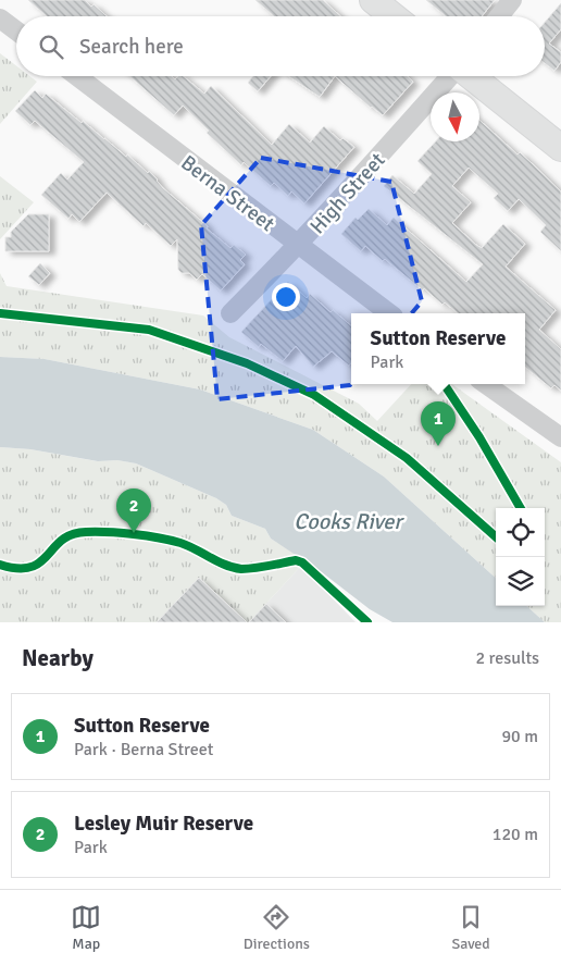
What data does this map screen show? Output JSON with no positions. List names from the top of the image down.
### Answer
{
  "streets": {
    "street": ["Berna Street", "High Street"]
  },
  "crossings": [
    ["Berna Street", "High Street"]
  ],
  "water": ["Cooks River"],
  "north": "bottom",
  "page": {
    "search": "Search here",
    "popup": ["Sutton Reserve", "Park"],
    "pins": ["1", "2"],
    "heading": ["Nearby", "2 results"],
    "list": [
      {
        "mark": "1",
        "name": "Sutton Reserve",
        "note": "Park · Berna Street",
        "value": "90 m"
      },
      {
        "mark": "2",
        "name": "Lesley Muir Reserve",
        "note": "Park",
        "value": "120 m"
      }
    ],
    "nav": ["Map", "Directions", "Saved"]
  }
}
